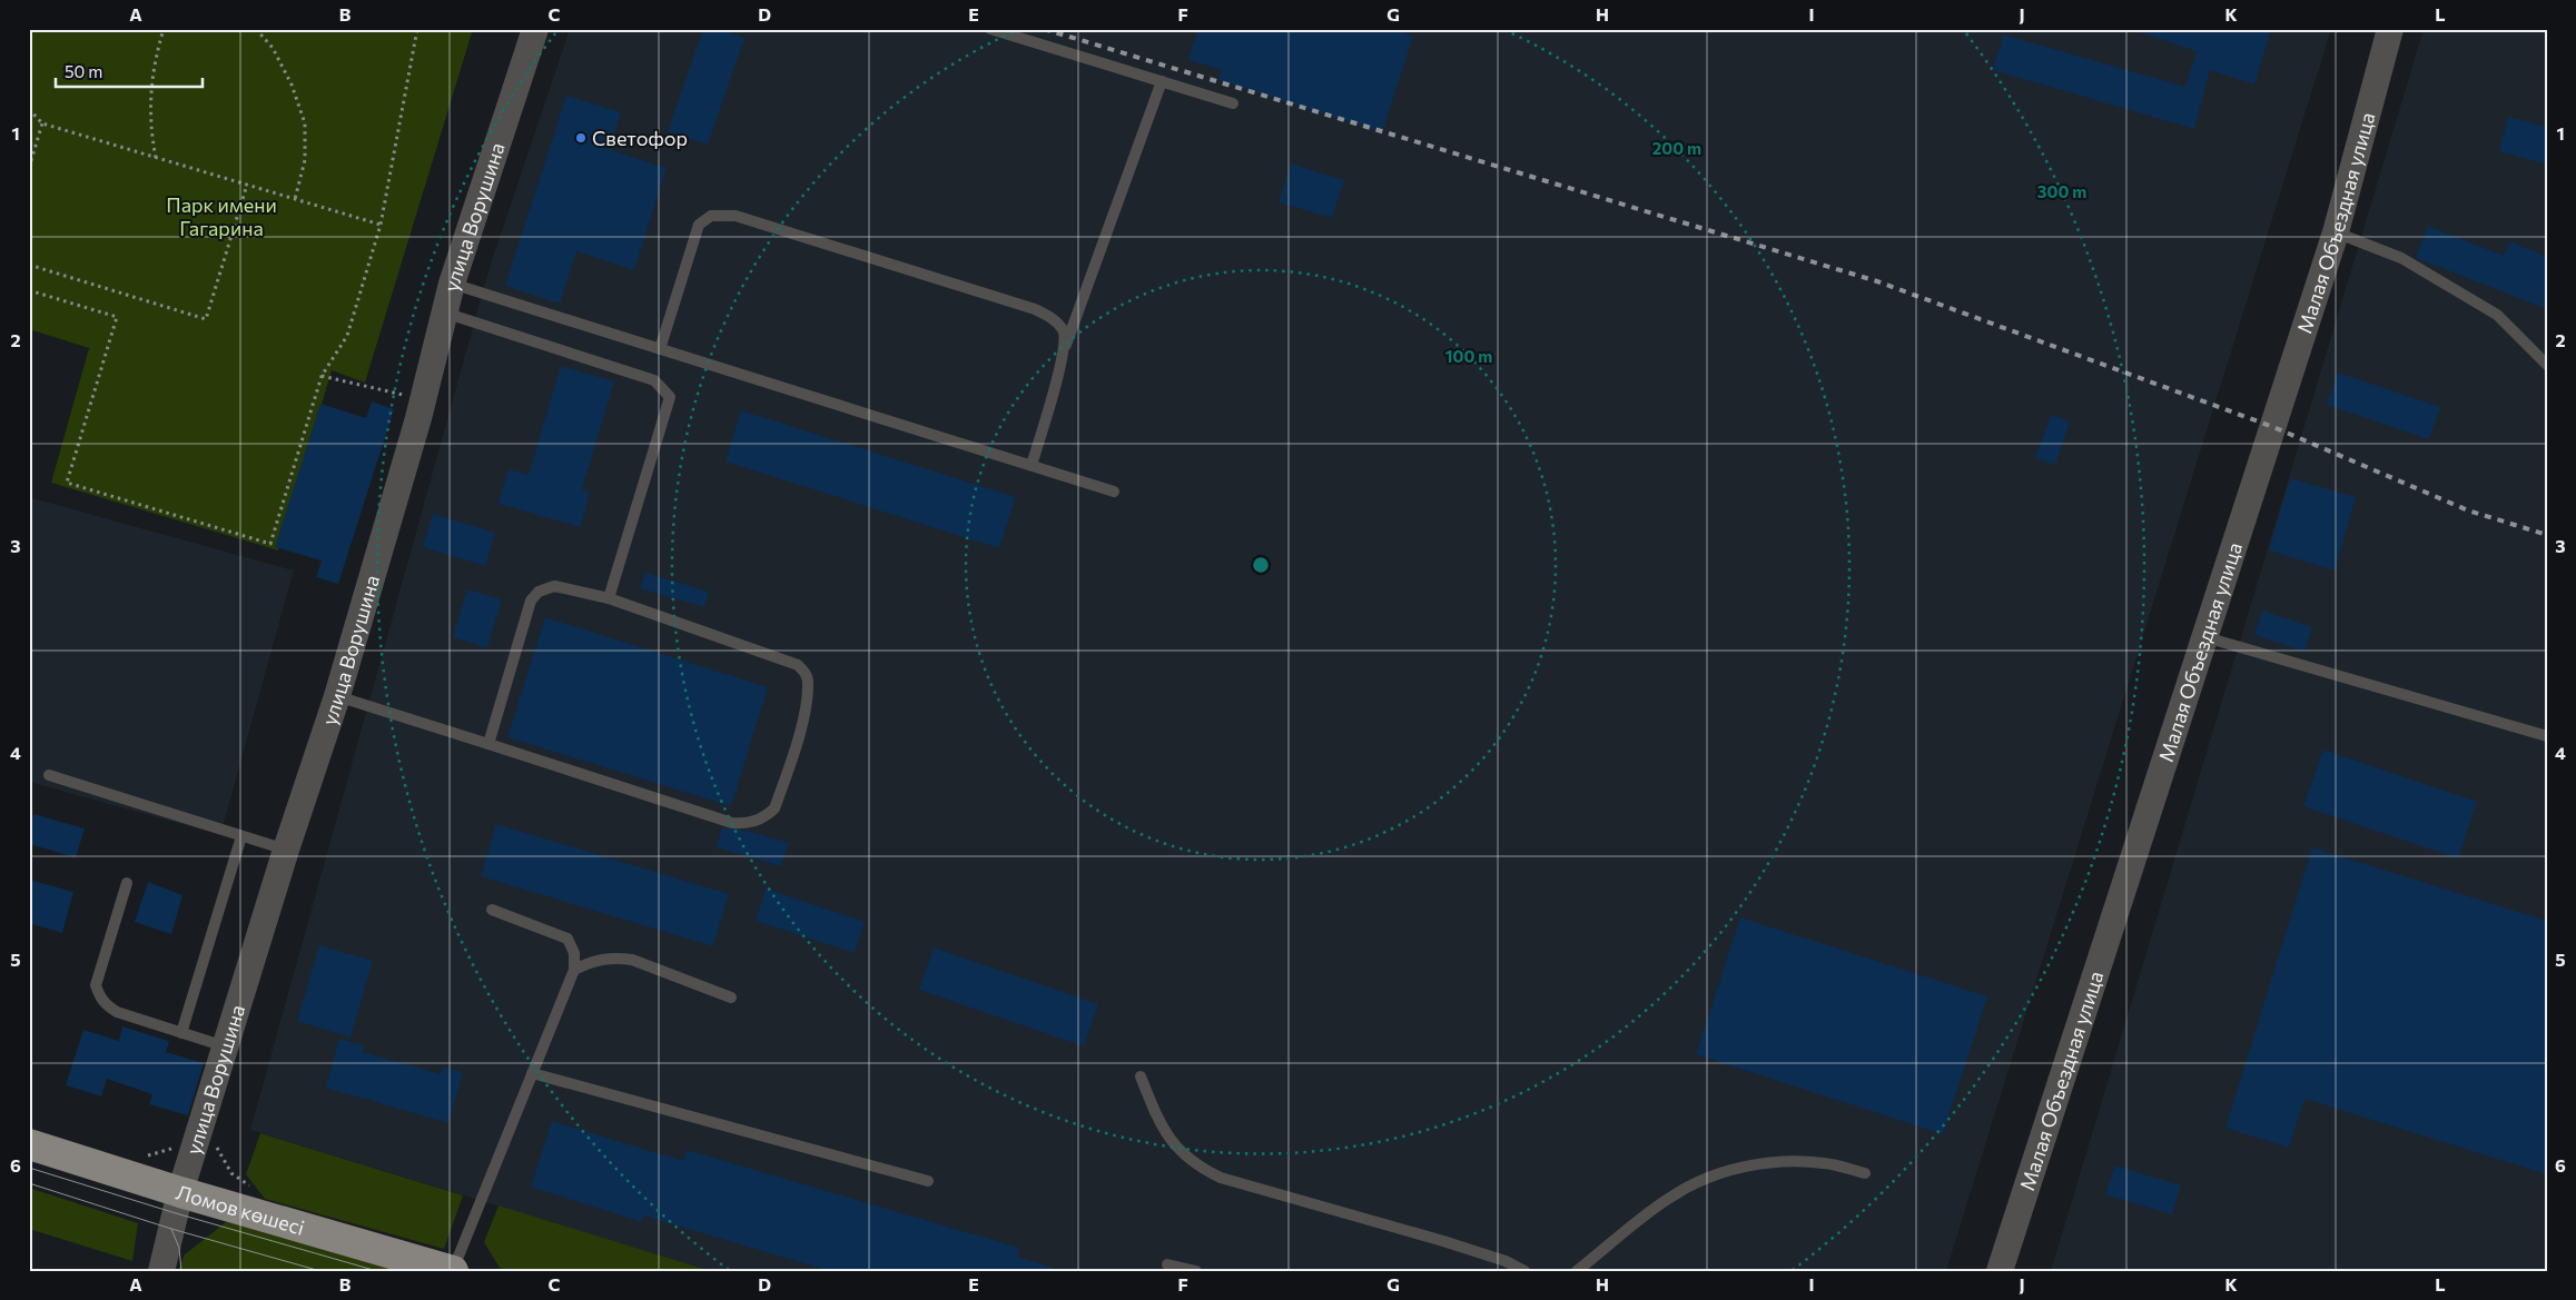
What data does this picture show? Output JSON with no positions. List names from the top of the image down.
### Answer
{
  "streets": {
    "main road": ["Ломов көшесі"],
    "street": ["улица Ворушина", "Малая Объездная улица"]
  },
  "crossings": [
    ["улица Ворушина", "Ломов көшесі"]
  ],
  "parks": ["Парк имени Гагарина"],
  "places": ["Светофор"],
  "scale_bar": "50 m",
  "grid": {
    "columns": [
      "A",
      "B",
      "C",
      "D",
      "E",
      "F",
      "G",
      "H",
      "I",
      "J",
      "K",
      "L"
    ],
    "rows": [
      "1",
      "2",
      "3",
      "4",
      "5",
      "6"
    ]
  },
  "rings": ["200 m", "300 m", "100 m"]
}
